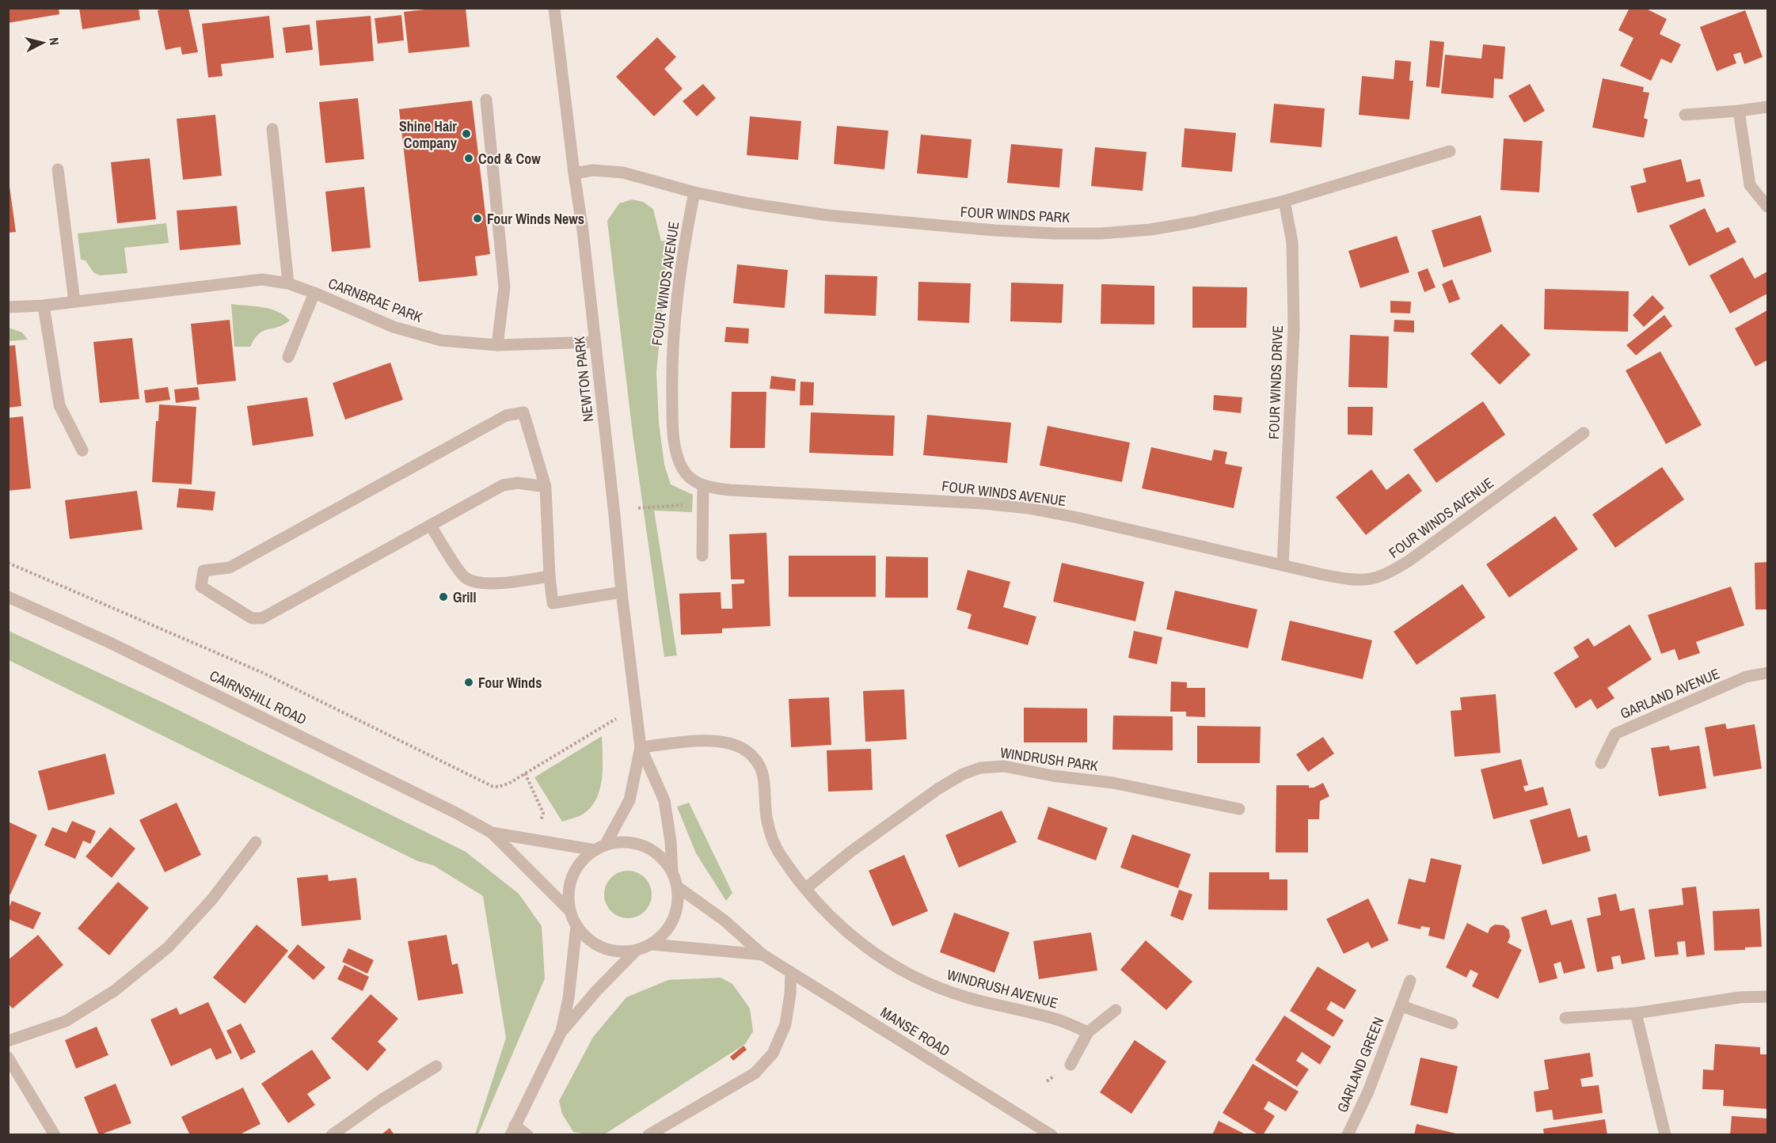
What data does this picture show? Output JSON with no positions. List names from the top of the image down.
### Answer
{
  "streets": {
    "street": [
      "FOUR WINDS PARK",
      "FOUR WINDS AVENUE",
      "CARNBRAE PARK",
      "NEWTON PARK",
      "FOUR WINDS DRIVE",
      "GARLAND AVENUE",
      "CAIRNSHILL ROAD",
      "WINDRUSH PARK",
      "WINDRUSH AVENUE",
      "MANSE ROAD",
      "GARLAND GREEN"
    ]
  },
  "crossings": [
    ["FOUR WINDS PARK", "FOUR WINDS AVENUE"],
    ["FOUR WINDS PARK", "NEWTON PARK"],
    ["FOUR WINDS PARK", "FOUR WINDS DRIVE"],
    ["FOUR WINDS AVENUE", "FOUR WINDS DRIVE"],
    ["CARNBRAE PARK", "NEWTON PARK"],
    ["NEWTON PARK", "CAIRNSHILL ROAD"],
    ["NEWTON PARK", "WINDRUSH AVENUE"],
    ["NEWTON PARK", "MANSE ROAD"],
    ["CAIRNSHILL ROAD", "MANSE ROAD"],
    ["WINDRUSH PARK", "WINDRUSH AVENUE"]
  ],
  "places": [
    "Shine Hair Company",
    "Cod & Cow",
    "Four Winds News",
    "Grill",
    "Four Winds"
  ],
  "north": "right"
}
